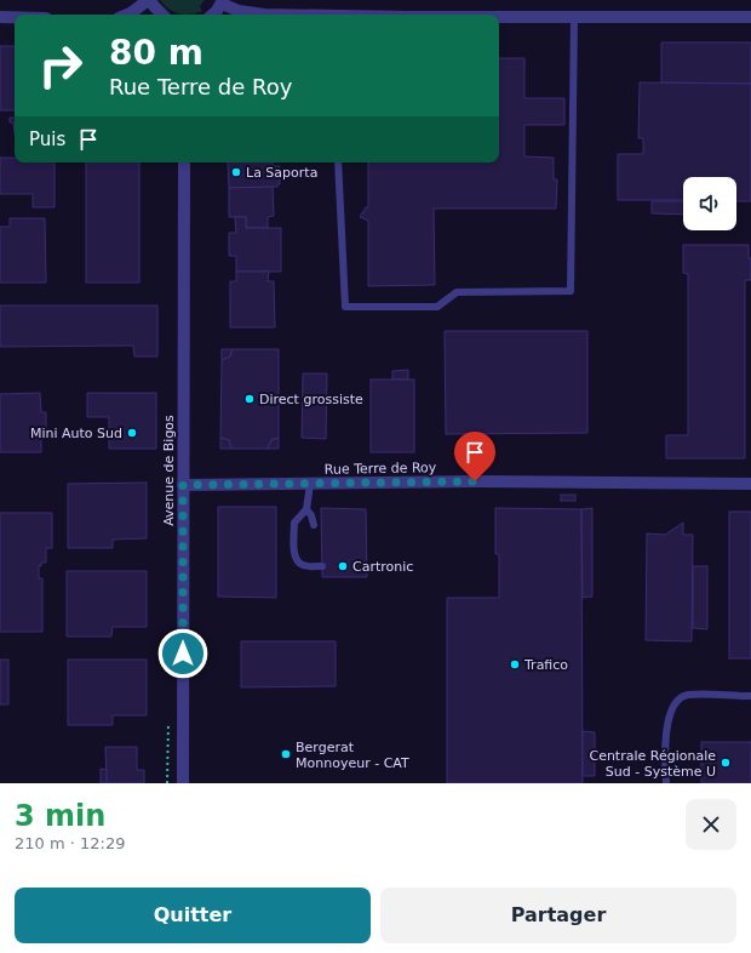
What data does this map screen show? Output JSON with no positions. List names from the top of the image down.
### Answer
{
  "streets": {
    "street": ["Rue Terre de Roy", "Avenue de Bigos"]
  },
  "crossings": [
    ["Rue Terre de Roy", "Avenue de Bigos"]
  ],
  "places": [
    "La Saporta",
    "Direct grossiste",
    "Mini Auto Sud",
    "Cartronic",
    "Trafico",
    "Bergerat Monnoyeur - CAT",
    "Centrale Régionale Sud - Système U"
  ],
  "page": {
    "turn": ["80 m", "Rue Terre de Roy"],
    "then": "Puis",
    "heading": ["3 min", "210 m · 12:29"],
    "buttons": ["Quitter", "Partager"]
  }
}
